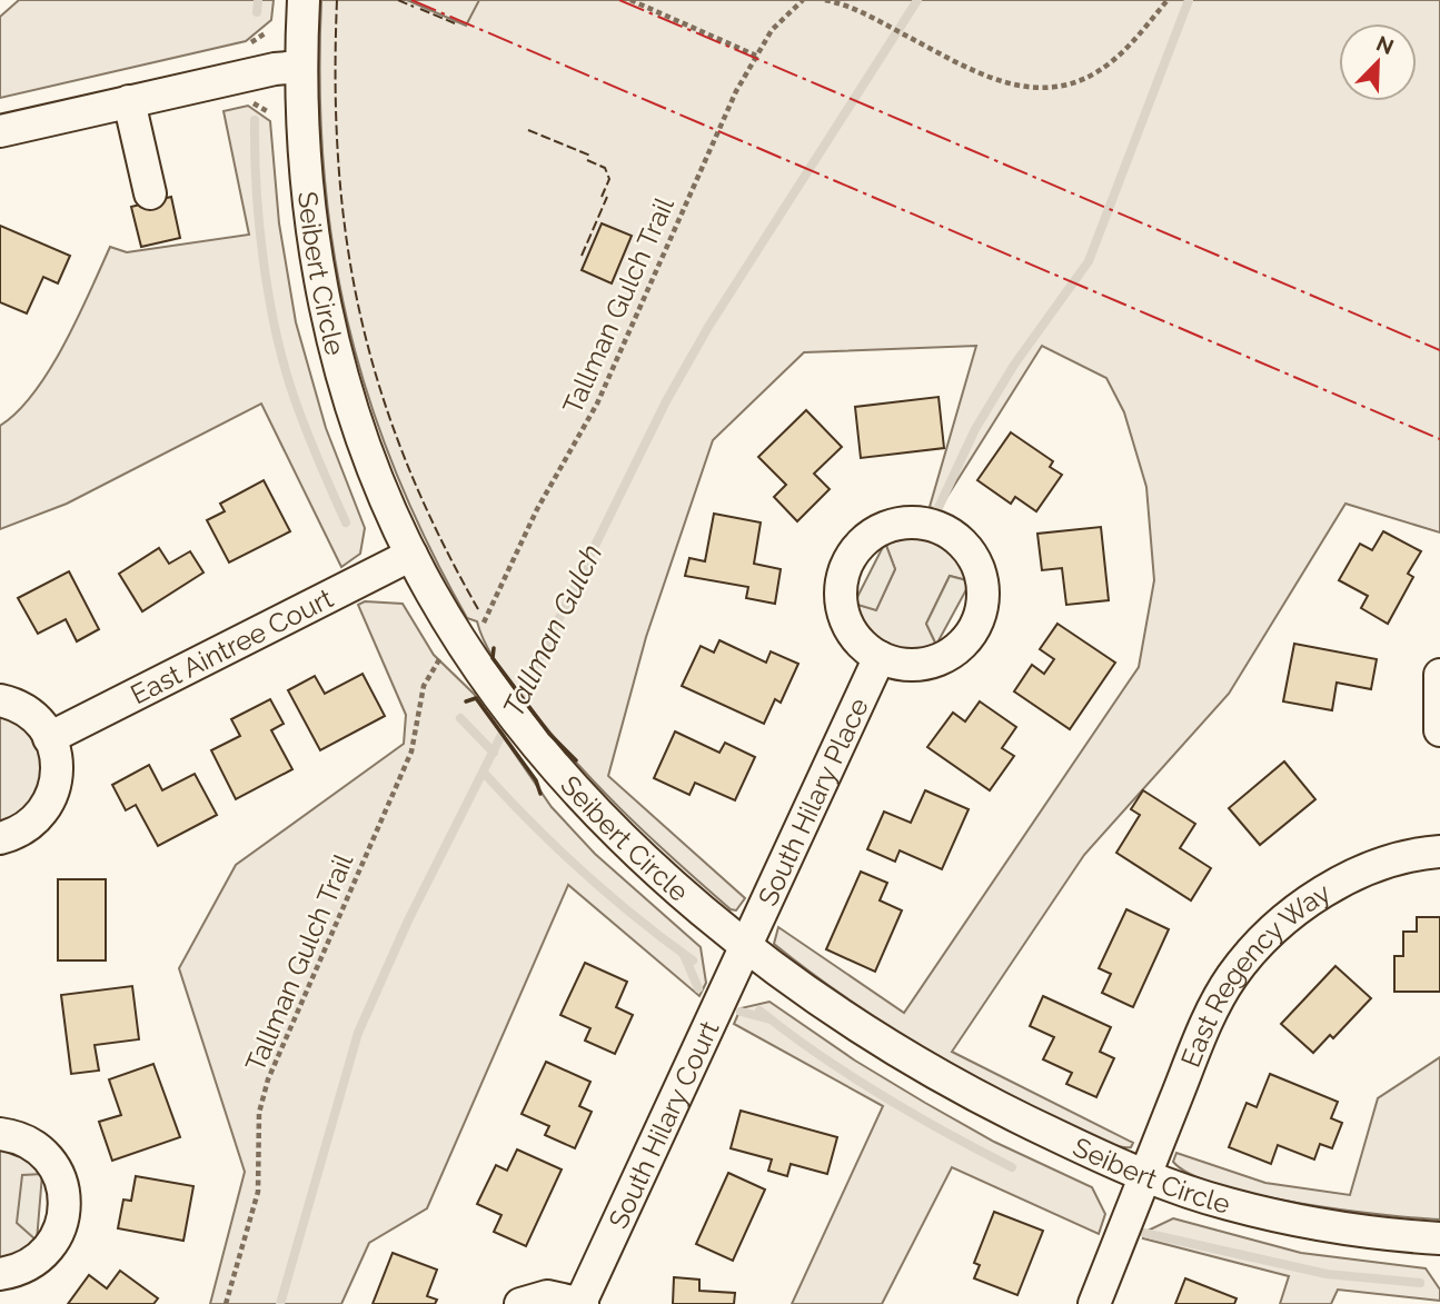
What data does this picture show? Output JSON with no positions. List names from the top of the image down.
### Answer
{
  "streets": {
    "street": [
      "Seibert Circle",
      "East Aintree Court",
      "South Hilary Place",
      "East Regency Way",
      "South Hilary Court"
    ],
    "path": ["Tallman Gulch Trail"]
  },
  "crossings": [
    ["Seibert Circle", "East Aintree Court"],
    ["Seibert Circle", "South Hilary Place"],
    ["Seibert Circle", "East Regency Way"],
    ["Seibert Circle", "South Hilary Court"],
    ["South Hilary Place", "South Hilary Court"]
  ],
  "water": ["Tallman Gulch"],
  "north": "top right"
}
